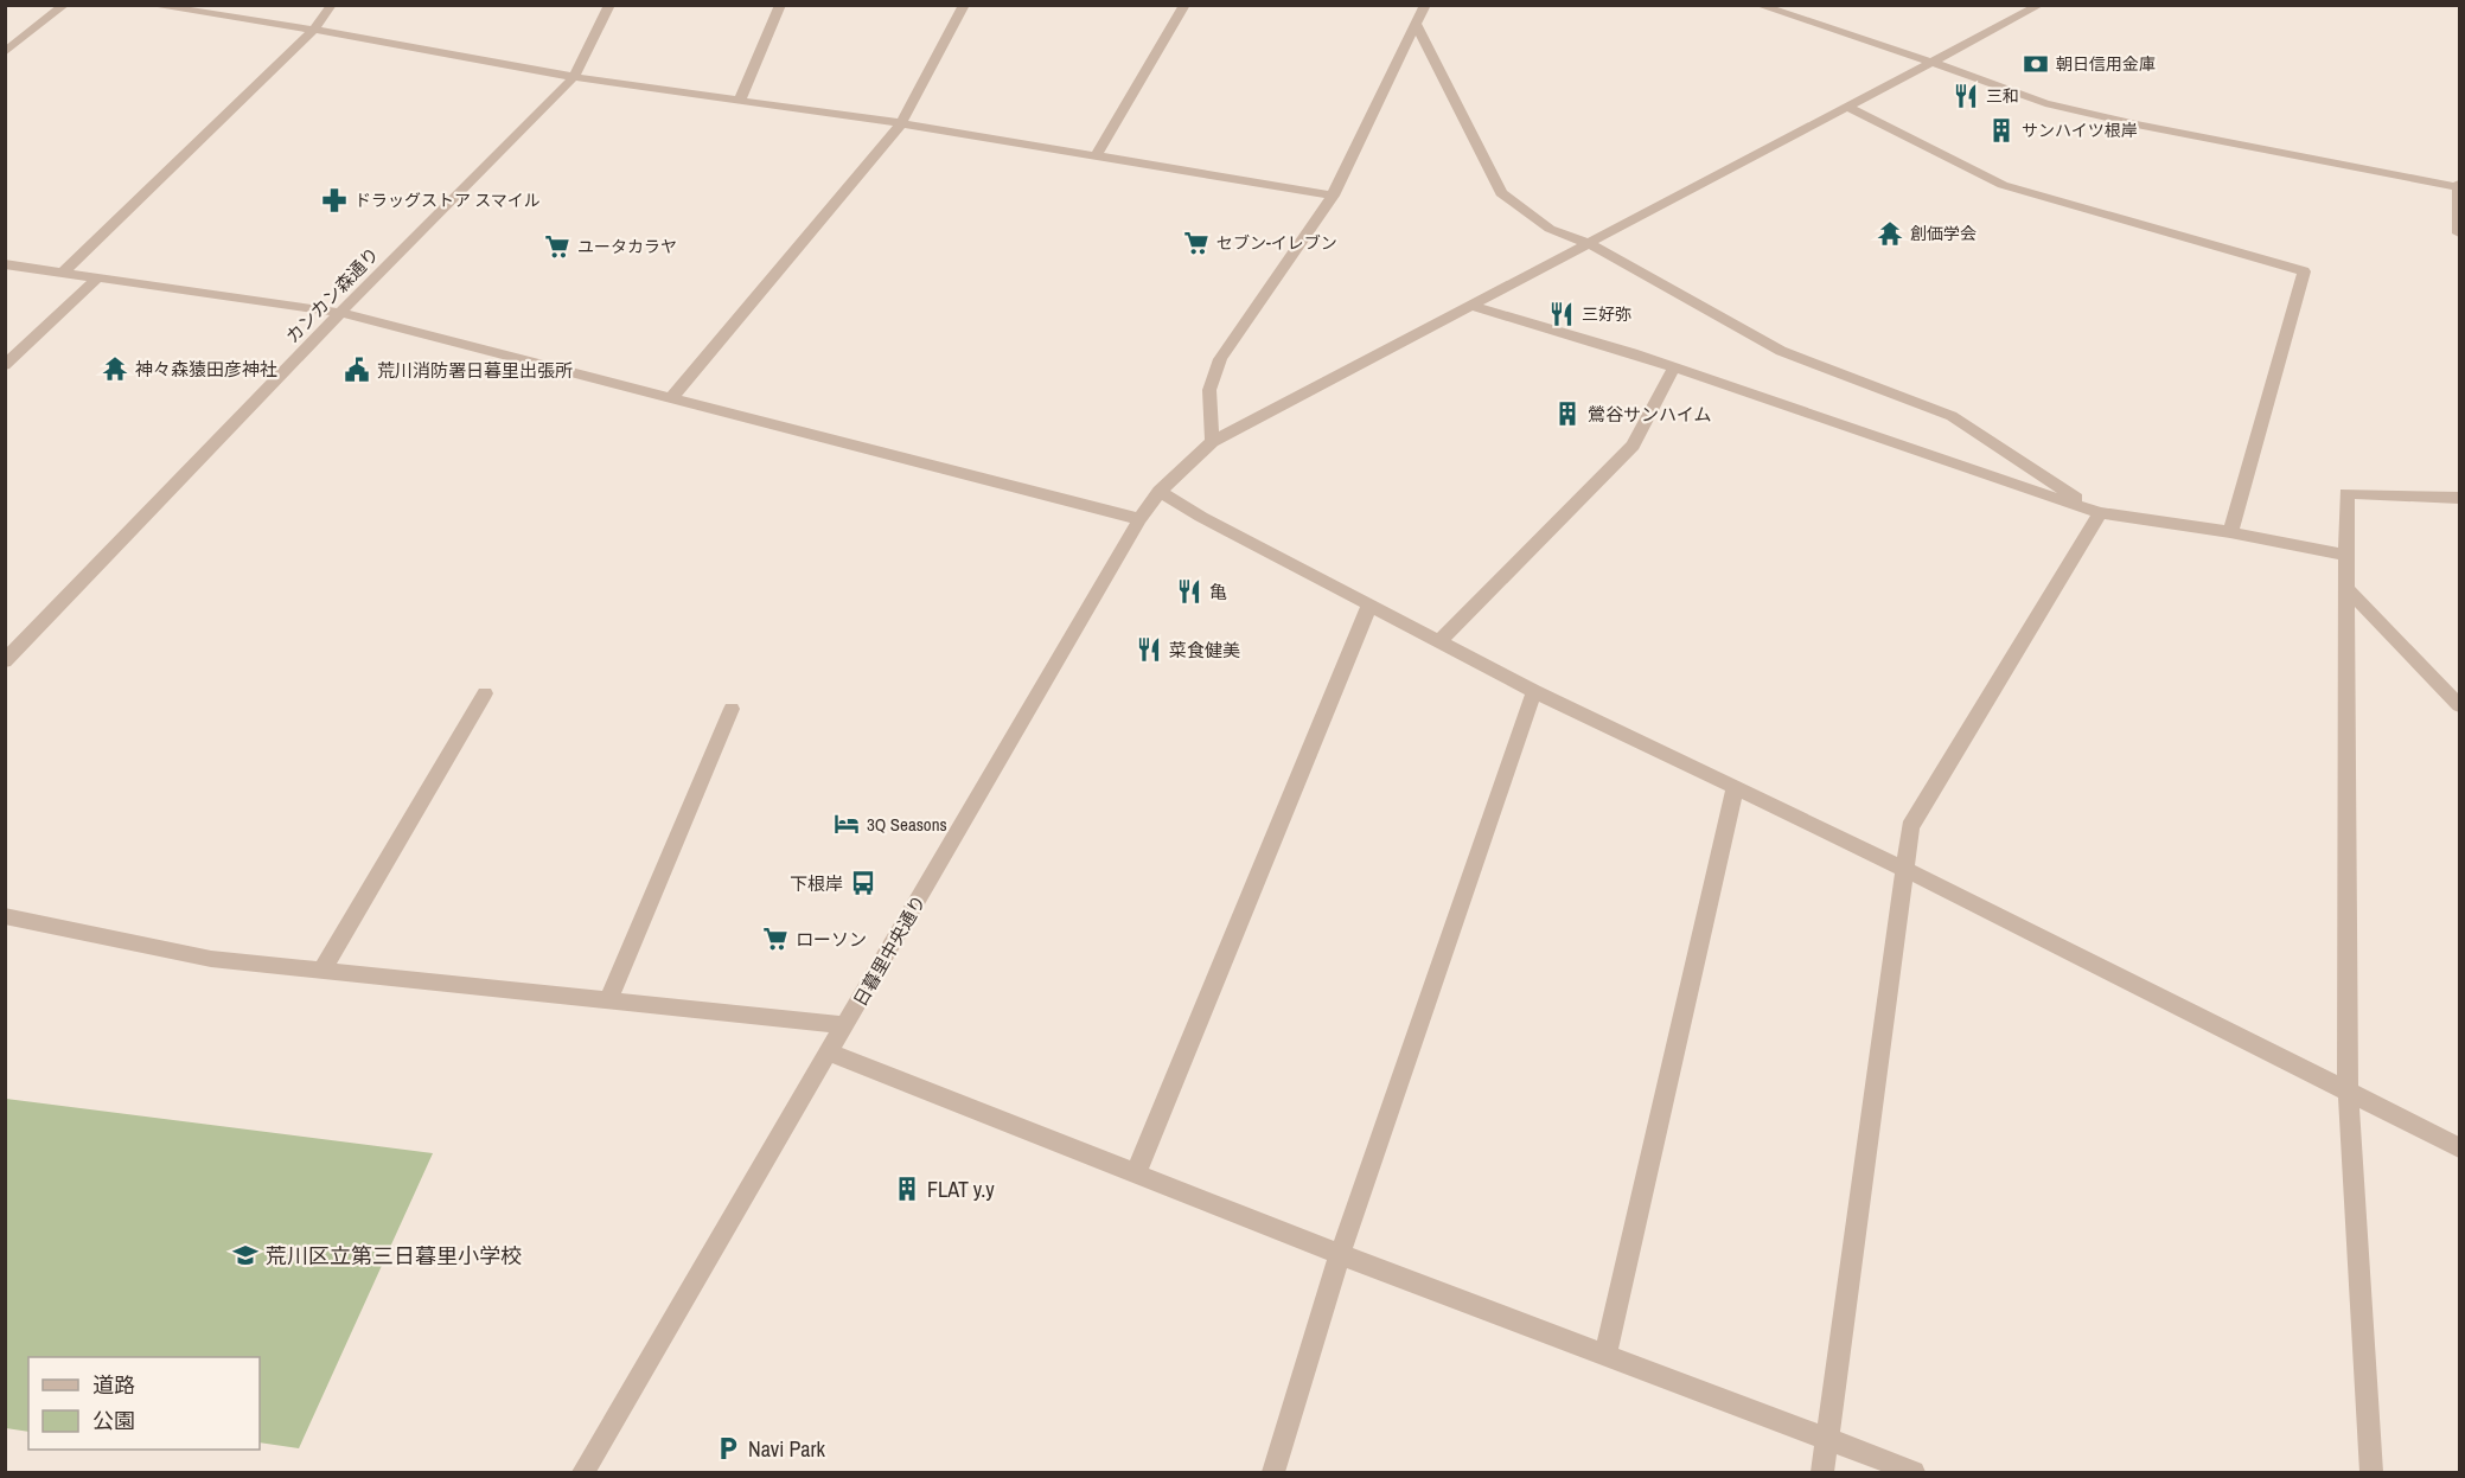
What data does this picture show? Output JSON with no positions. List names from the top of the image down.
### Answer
{
  "streets": {
    "street": ["カンカン森通り", "日暮里中央通り"]
  },
  "places": {
    "bank": ["朝日信用金庫"],
    "restaurant": [
      "三和",
      "三好弥",
      "亀",
      "菜食健美"
    ],
    "building": ["サンハイツ根岸", "鶯谷サンハイム", "FLAT y.y"],
    "pharmacy": ["ドラッグストア スマイル"],
    "temple": ["創価学会", "神々森猿田彦神社"],
    "supermarket": ["セブン-イレブン", "ユータカラヤ", "ローソン"],
    "public building": ["荒川消防署日暮里出張所"],
    "hotel": ["3Q Seasons"],
    "bus stop": ["下根岸"],
    "school or university": ["荒川区立第三日暮里小学校"],
    "parking": ["Navi Park"]
  },
  "legend": ["道路", "公園"]
}
